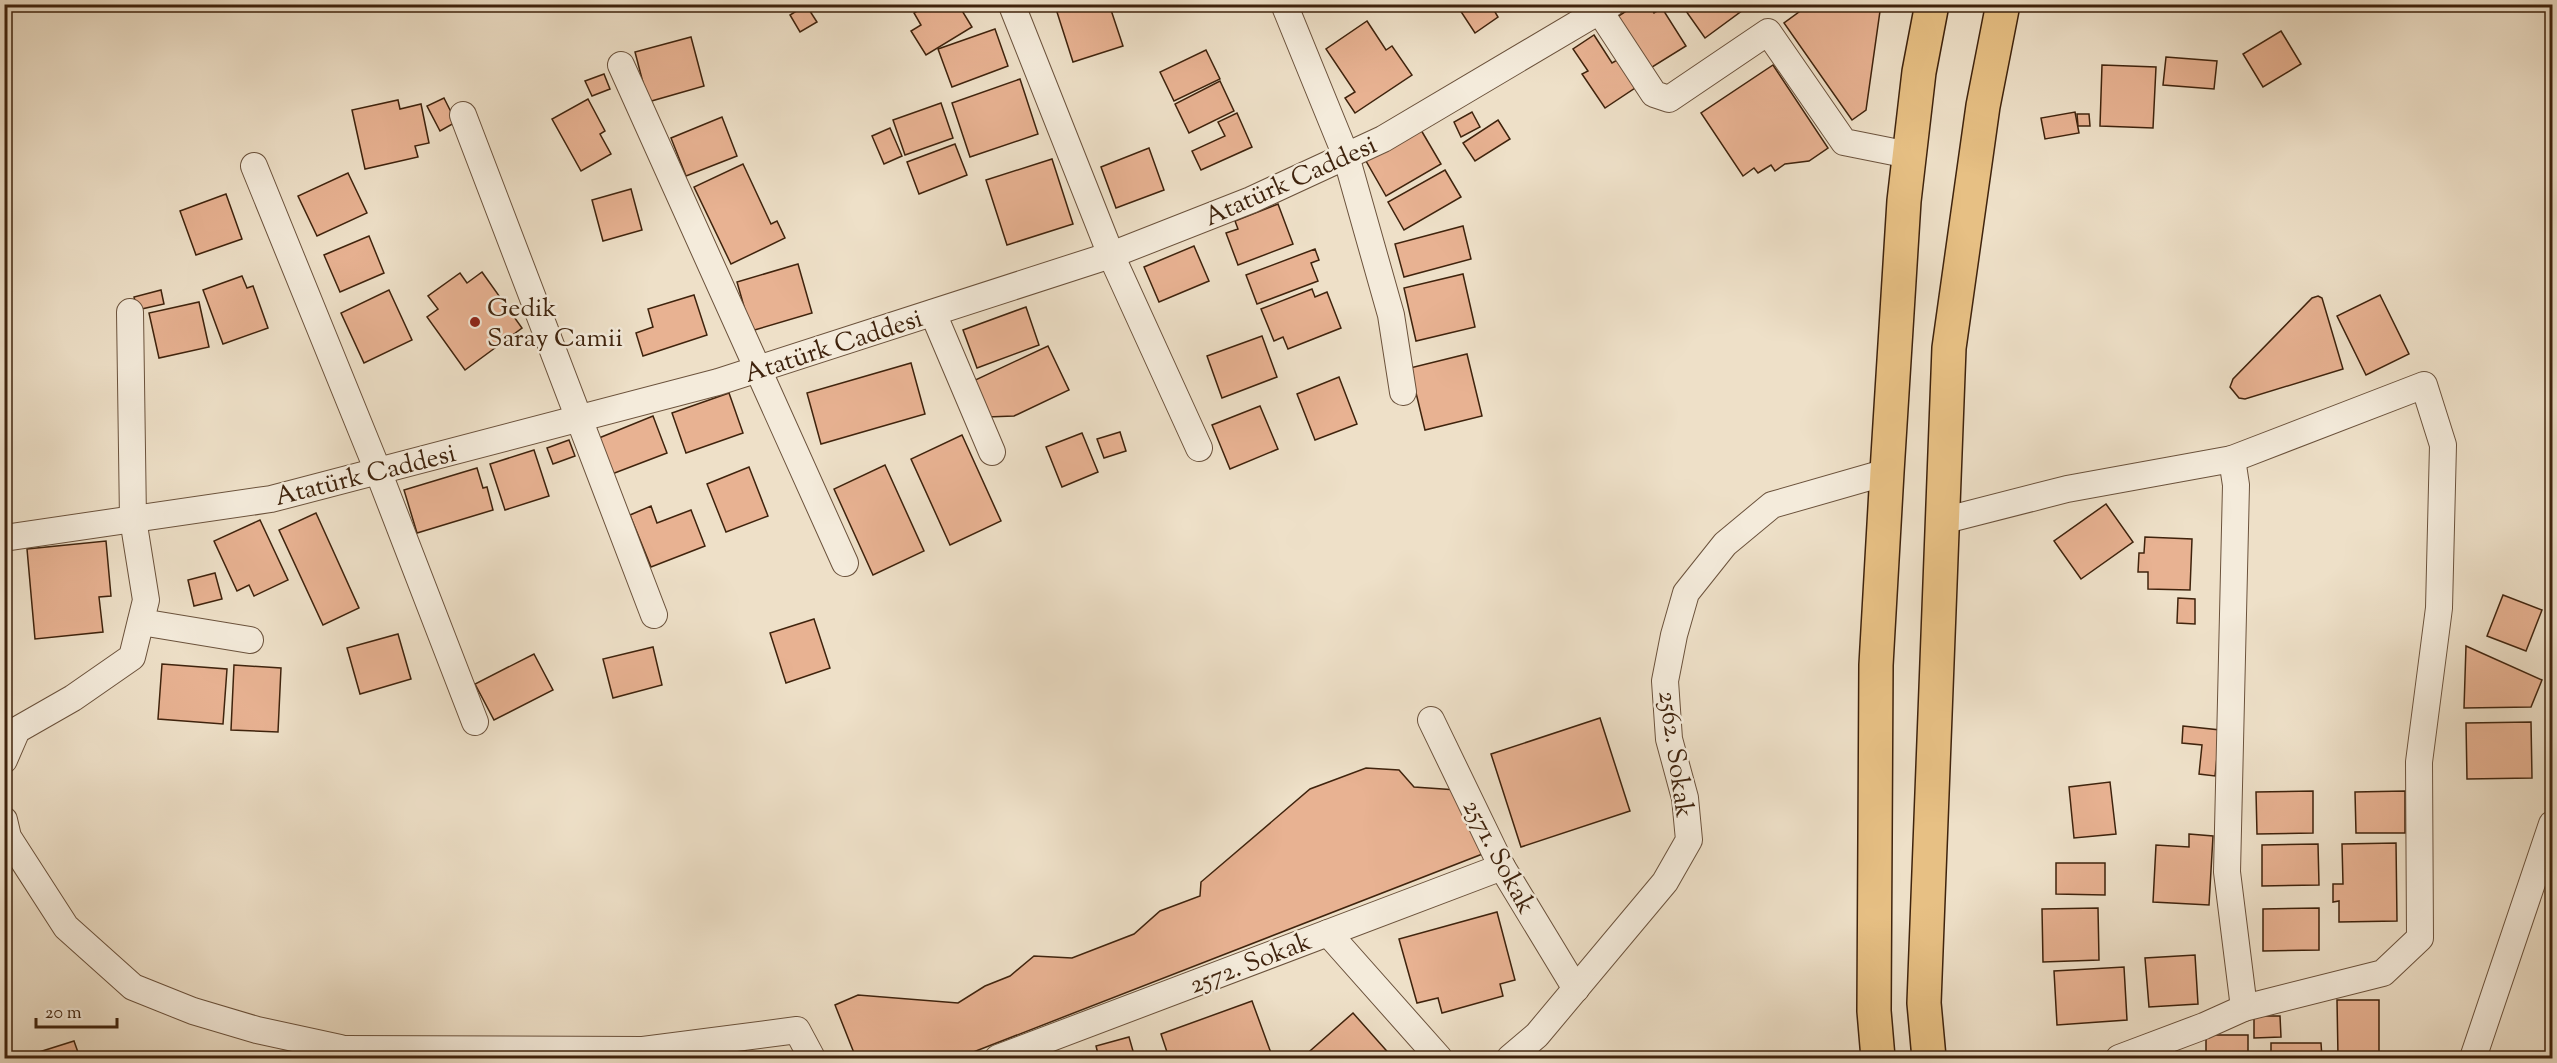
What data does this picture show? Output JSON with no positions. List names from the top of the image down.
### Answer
{
  "streets": {
    "street": [
      "Atatürk Caddesi",
      "2562. Sokak",
      "2571. Sokak",
      "2572. Sokak"
    ]
  },
  "crossings": [
    ["2562. Sokak", "2571. Sokak"],
    ["2571. Sokak", "2572. Sokak"]
  ],
  "places": ["Gedik Saray Camii"],
  "scale_bar": "20 m"
}
